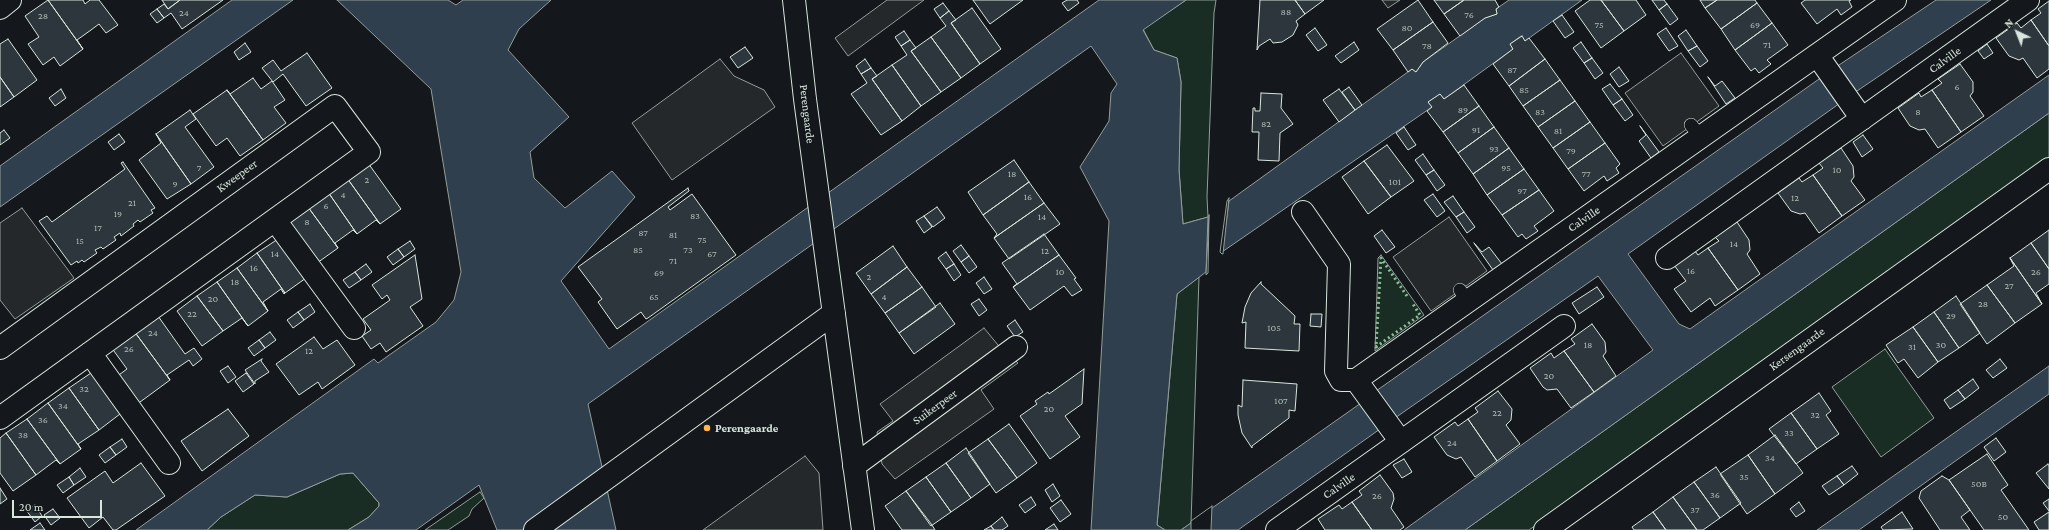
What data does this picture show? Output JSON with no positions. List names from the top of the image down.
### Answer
{
  "streets": {
    "street": [
      "Calville",
      "Perengaarde",
      "Kweepeer",
      "Kersengaarde",
      "Suikerpeer"
    ]
  },
  "places": ["Perengaarde"],
  "house_numbers": [
    "88",
    "24",
    "76",
    "28",
    "75",
    "69",
    "80",
    "71",
    "78",
    "87",
    "6",
    "85",
    "89",
    "83",
    "8",
    "82",
    "91",
    "81",
    "93",
    "79",
    "7",
    "95",
    "10",
    "18",
    "77",
    "2",
    "101",
    "9",
    "97",
    "4",
    "16",
    "12",
    "21",
    "6",
    "19",
    "83",
    "14",
    "8",
    "17",
    "87",
    "81",
    "75",
    "15",
    "14",
    "85",
    "73",
    "12",
    "14",
    "67",
    "71",
    "16",
    "16",
    "10",
    "26",
    "69",
    "2",
    "18",
    "27",
    "65",
    "4",
    "20",
    "28",
    "22",
    "29",
    "105",
    "24",
    "18",
    "30",
    "31",
    "26",
    "12",
    "20",
    "32",
    "107",
    "34",
    "20",
    "22",
    "32",
    "36",
    "33",
    "38",
    "24",
    "34",
    "35",
    "50B",
    "36",
    "26",
    "37",
    "50"
  ],
  "scale_bar": "20 m",
  "north": "top left"
}
